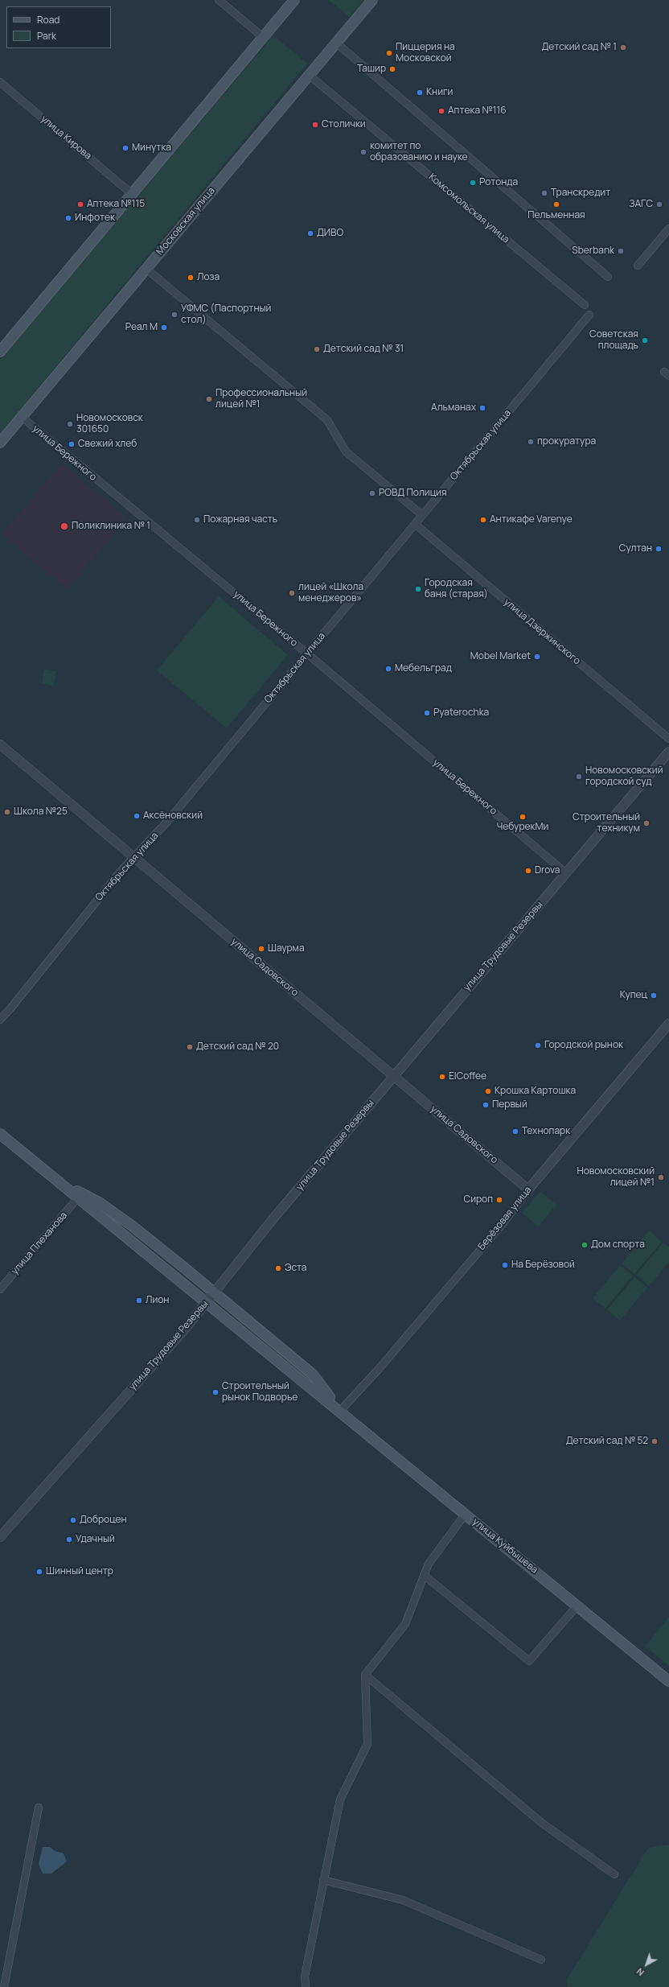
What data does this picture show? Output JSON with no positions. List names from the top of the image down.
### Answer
{
  "streets": {
    "main road": ["Московская улица", "улица Куйбышева"],
    "street": [
      "улица Кирова",
      "Комсомольская улица",
      "Октябрьская улица",
      "улица Бережного",
      "улица Дзержинского",
      "улица Трудовые Резервы",
      "улица Садовского",
      "Берёзовая улица",
      "улица Плеханова"
    ]
  },
  "crossings": [
    ["Комсомольская улица", "Московская улица"],
    ["Московская улица", "улица Бережного"],
    ["Октябрьская улица", "улица Бережного"],
    ["Октябрьская улица", "улица Дзержинского"],
    ["Октябрьская улица", "улица Садовского"],
    ["улица Бережного", "улица Трудовые Резервы"],
    ["улица Трудовые Резервы", "улица Садовского"],
    ["улица Садовского", "Берёзовая улица"],
    ["Берёзовая улица", "улица Куйбышева"]
  ],
  "places": [
    "Детский сад № 1",
    "Пиццерия на Московской",
    "Ташир",
    "Книги",
    "Аптека №116",
    "Столички",
    "Минутка",
    "комитет по образованию и науке",
    "Ротонда",
    "Транскредит",
    "Аптека №115",
    "Пельменная",
    "ЗАГС",
    "Инфотек",
    "ДИВО",
    "Sberbank",
    "Лоза",
    "УФМС (Паспортный стол)",
    "Реал М",
    "Советская площадь",
    "Детский сад № 31",
    "Профессиональный лицей №1",
    "Альманах",
    "Новомосковск 301650",
    "прокуратура",
    "Свежий хлеб",
    "РОВД Полиция",
    "Пожарная часть",
    "Антикафе Varenye",
    "Поликлиника № 1",
    "Султан",
    "Городская баня (старая)",
    "лицей «Школа менеджеров»",
    "Mobel Market",
    "Мебельград",
    "Pyaterochka",
    "Новомосковский городской суд",
    "Школа №25",
    "Аксёновский",
    "ЧебурекМи",
    "Строительный техникум",
    "Drova",
    "Шаурма",
    "Купец",
    "Городской рынок",
    "Детский сад № 20",
    "ElCoffee",
    "Крошка Картошка",
    "Первый",
    "Технопарк",
    "Новомосковский лицей №1",
    "Сироп",
    "Дом спорта",
    "На Берёзовой",
    "Эста",
    "Лион",
    "Строительный рынок Подворье",
    "Детский сад № 52",
    "Доброцен",
    "Удачный",
    "Шинный центр"
  ],
  "legend": ["Road", "Park"],
  "north": "bottom left"
}
